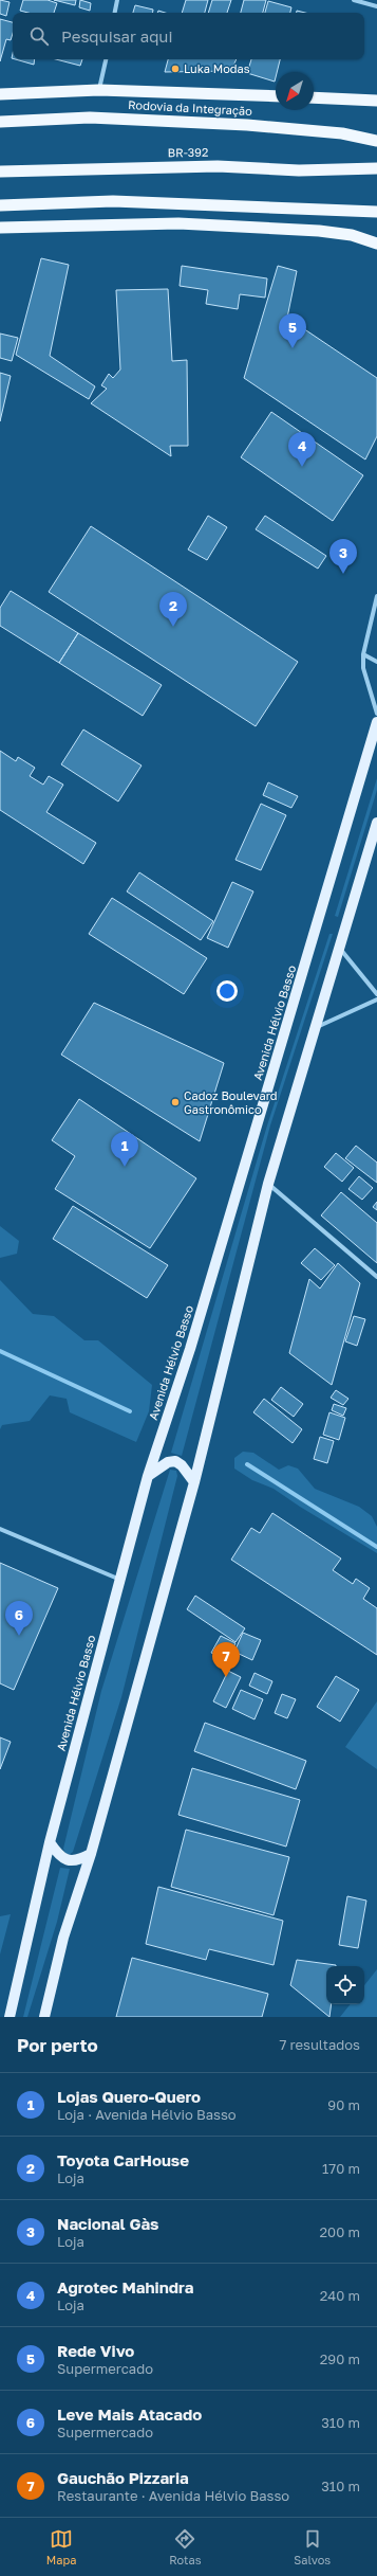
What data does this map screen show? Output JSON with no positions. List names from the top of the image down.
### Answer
{
  "streets": {
    "highway": ["Rodovia da Integração", "BR-392"],
    "main road": ["Avenida Hélvio Basso"]
  },
  "places": ["Luka Modas", "Cadoz Boulevard Gastronômico"],
  "north": "bottom left",
  "page": {
    "search": "Pesquisar aqui",
    "pins": [
      "5",
      "4",
      "3",
      "2",
      "1",
      "6",
      "7"
    ],
    "heading": ["Por perto", "7 resultados"],
    "list": [
      {
        "mark": "1",
        "name": "Lojas Quero-Quero",
        "note": "Loja · Avenida Hélvio Basso",
        "value": "90 m"
      },
      {
        "mark": "2",
        "name": "Toyota CarHouse",
        "note": "Loja",
        "value": "170 m"
      },
      {
        "mark": "3",
        "name": "Nacional Gàs",
        "note": "Loja",
        "value": "200 m"
      },
      {
        "mark": "4",
        "name": "Agrotec Mahindra",
        "note": "Loja",
        "value": "240 m"
      },
      {
        "mark": "5",
        "name": "Rede Vivo",
        "note": "Supermercado",
        "value": "290 m"
      },
      {
        "mark": "6",
        "name": "Leve Mais Atacado",
        "note": "Supermercado",
        "value": "310 m"
      },
      {
        "mark": "7",
        "name": "Gauchão Pizzaria",
        "note": "Restaurante · Avenida Hélvio Basso",
        "value": "310 m"
      }
    ],
    "nav": ["Mapa", "Rotas", "Salvos"]
  }
}
